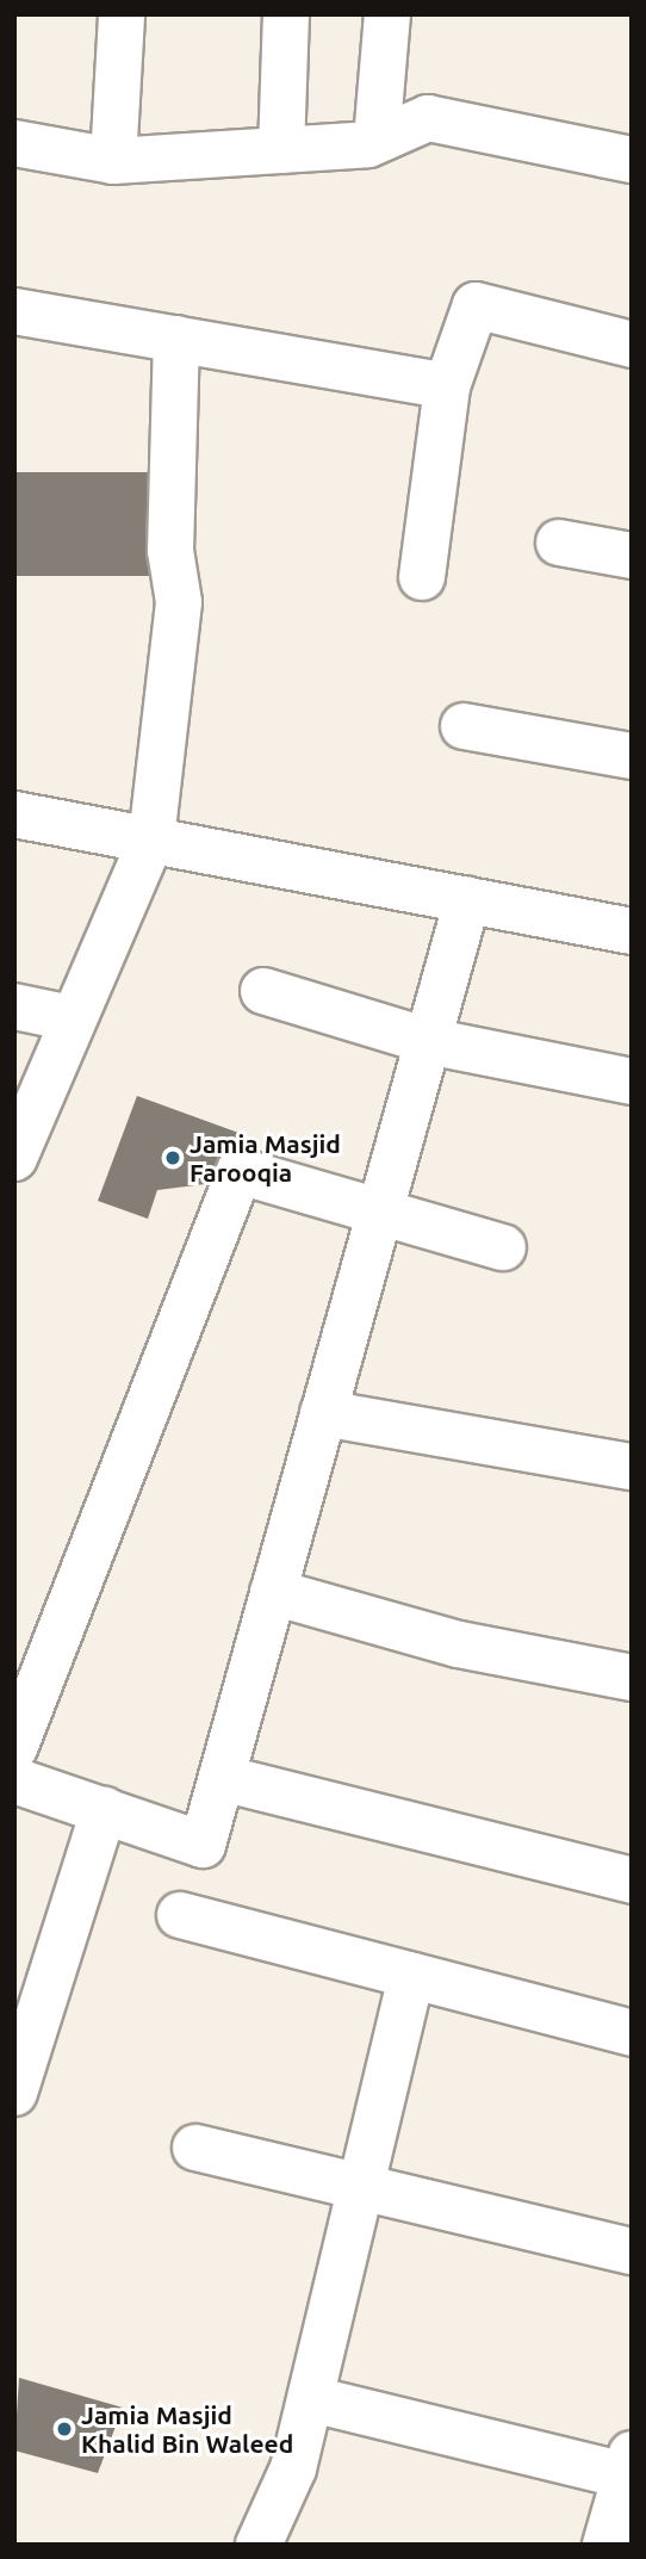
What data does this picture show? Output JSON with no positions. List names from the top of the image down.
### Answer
{
  "places": ["Jamia Masjid Farooqia", "Jamia Masjid Khalid Bin Waleed"]
}
